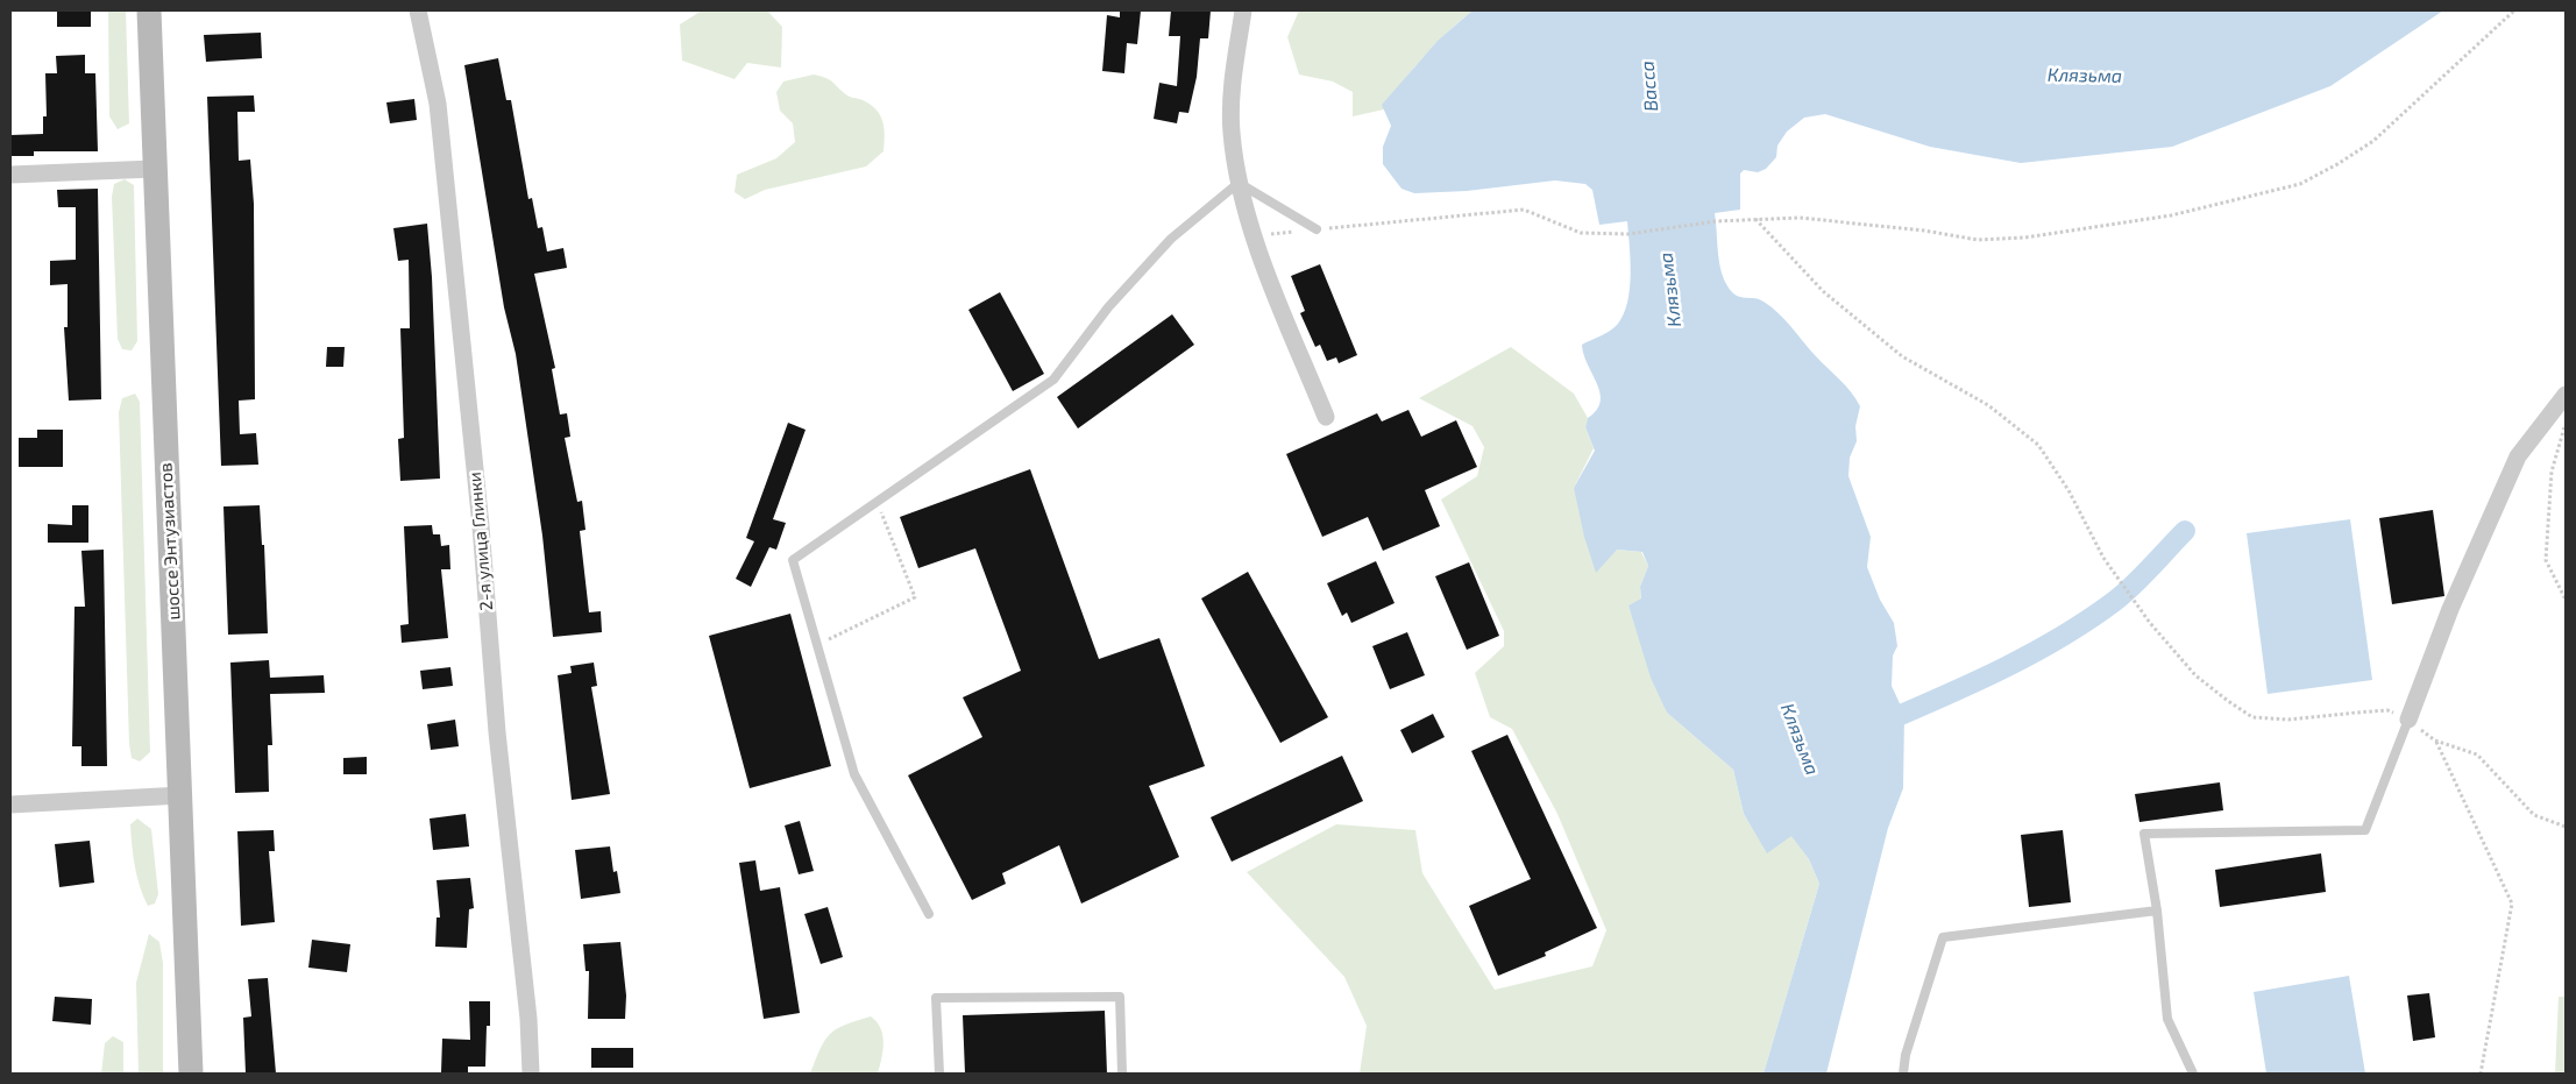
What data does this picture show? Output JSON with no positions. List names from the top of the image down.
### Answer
{
  "streets": {
    "main road": ["шоссе Энтузиастов"],
    "street": ["2-я улица Глинки"]
  },
  "water": ["Клязьма", "Васса"]
}
